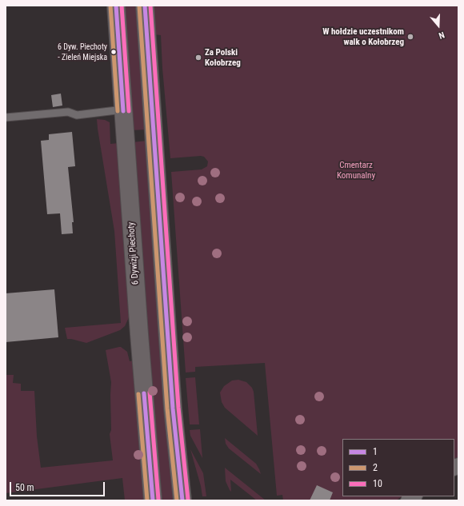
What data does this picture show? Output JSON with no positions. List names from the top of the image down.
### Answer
{
  "streets": {
    "street": ["6 Dywizji Piechoty"]
  },
  "parks": ["Cmentarz Komunalny"],
  "places": ["W hołdzie uczestnikom walk o Kołobrzeg", "6 Dyw. Piechoty - Zieleń Miejska", "Za Polski Kołobrzeg"],
  "lines": ["transit line 1", "transit line 2", "transit line 10"],
  "legend": ["1", "2", "10"],
  "scale_bar": "50 m",
  "north": "bottom"
}
